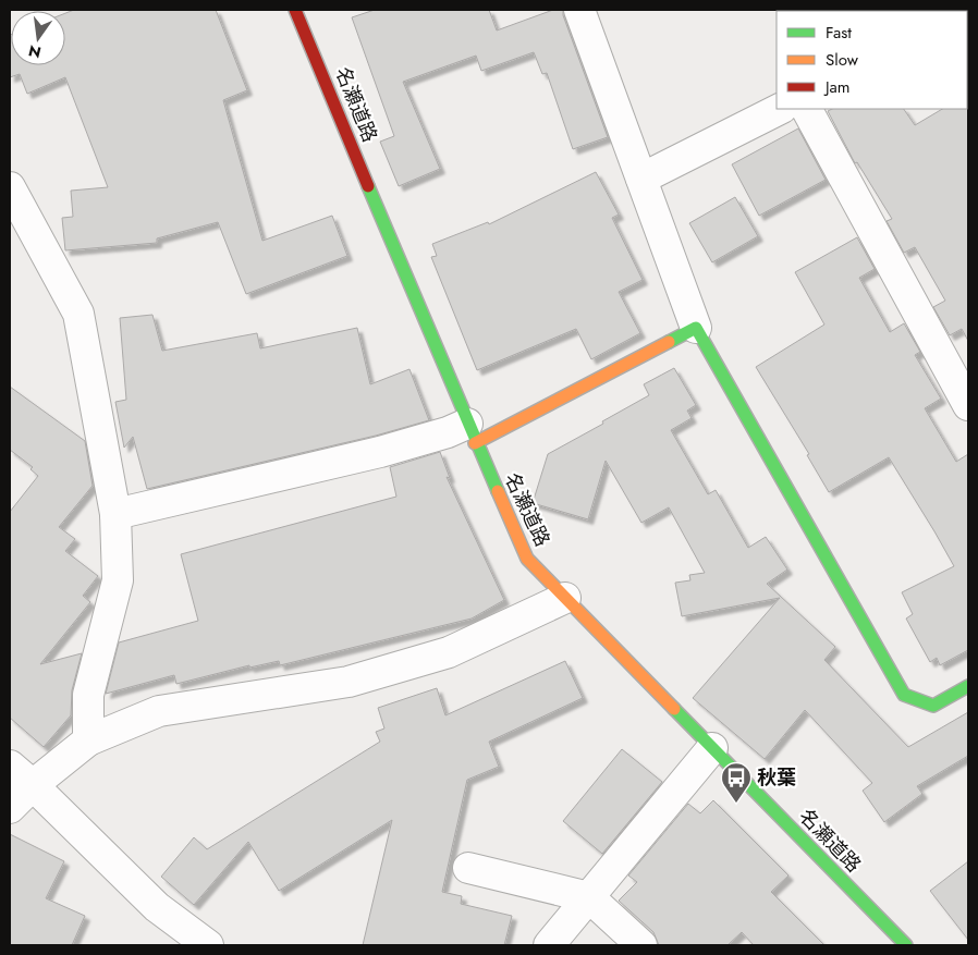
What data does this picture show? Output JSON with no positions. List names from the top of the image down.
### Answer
{
  "streets": {
    "street": ["名瀬道路"]
  },
  "places": {
    "bus stop": ["秋葉"]
  },
  "legend": ["Fast", "Slow", "Jam"],
  "north": "bottom"
}
